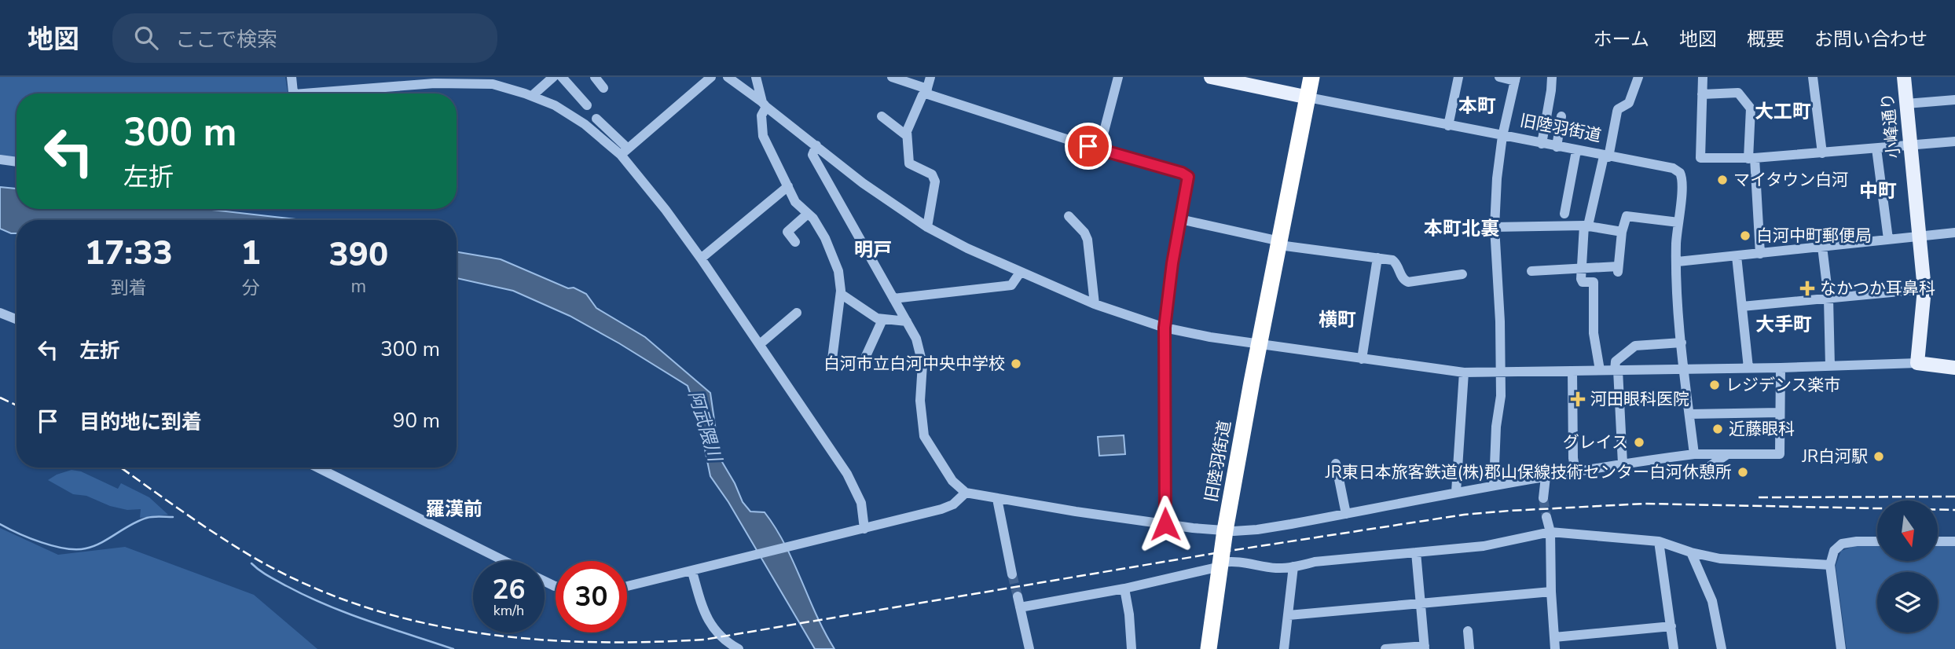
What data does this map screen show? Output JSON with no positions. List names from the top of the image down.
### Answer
{
  "streets": {
    "highway": ["旧陸羽街道"],
    "main road": ["小峰通り"]
  },
  "districts": [
    "本町",
    "大工町",
    "中町",
    "本町北裏",
    "明戸",
    "横町",
    "大手町",
    "羅漢前"
  ],
  "water": ["阿武隈川"],
  "places": {
    "other": [
      "マイタウン白河",
      "白河中町郵便局",
      "白河市立白河中央中学校",
      "レジデンス楽市",
      "近藤眼科",
      "グレイス",
      "JR白河駅",
      "JR東日本旅客鉄道(株)郡山保線技術センター白河休憩所"
    ],
    "health": ["なかつか耳鼻科", "河田眼科医院"]
  },
  "north": "bottom",
  "page": {
    "header": "地図",
    "search": "ここで検索",
    "nav": [
      "ホーム",
      "地図",
      "概要",
      "お問い合わせ"
    ],
    "turn": ["300 m", "左折"],
    "eta": [
      "17:33",
      "到着",
      "1",
      "分",
      "390",
      "m"
    ],
    "list": [
      {
        "name": "左折",
        "value": "300 m"
      },
      {
        "name": "目的地に到着",
        "value": "90 m"
      }
    ],
    "speed": "26 km/h",
    "limit": "30"
  }
}
